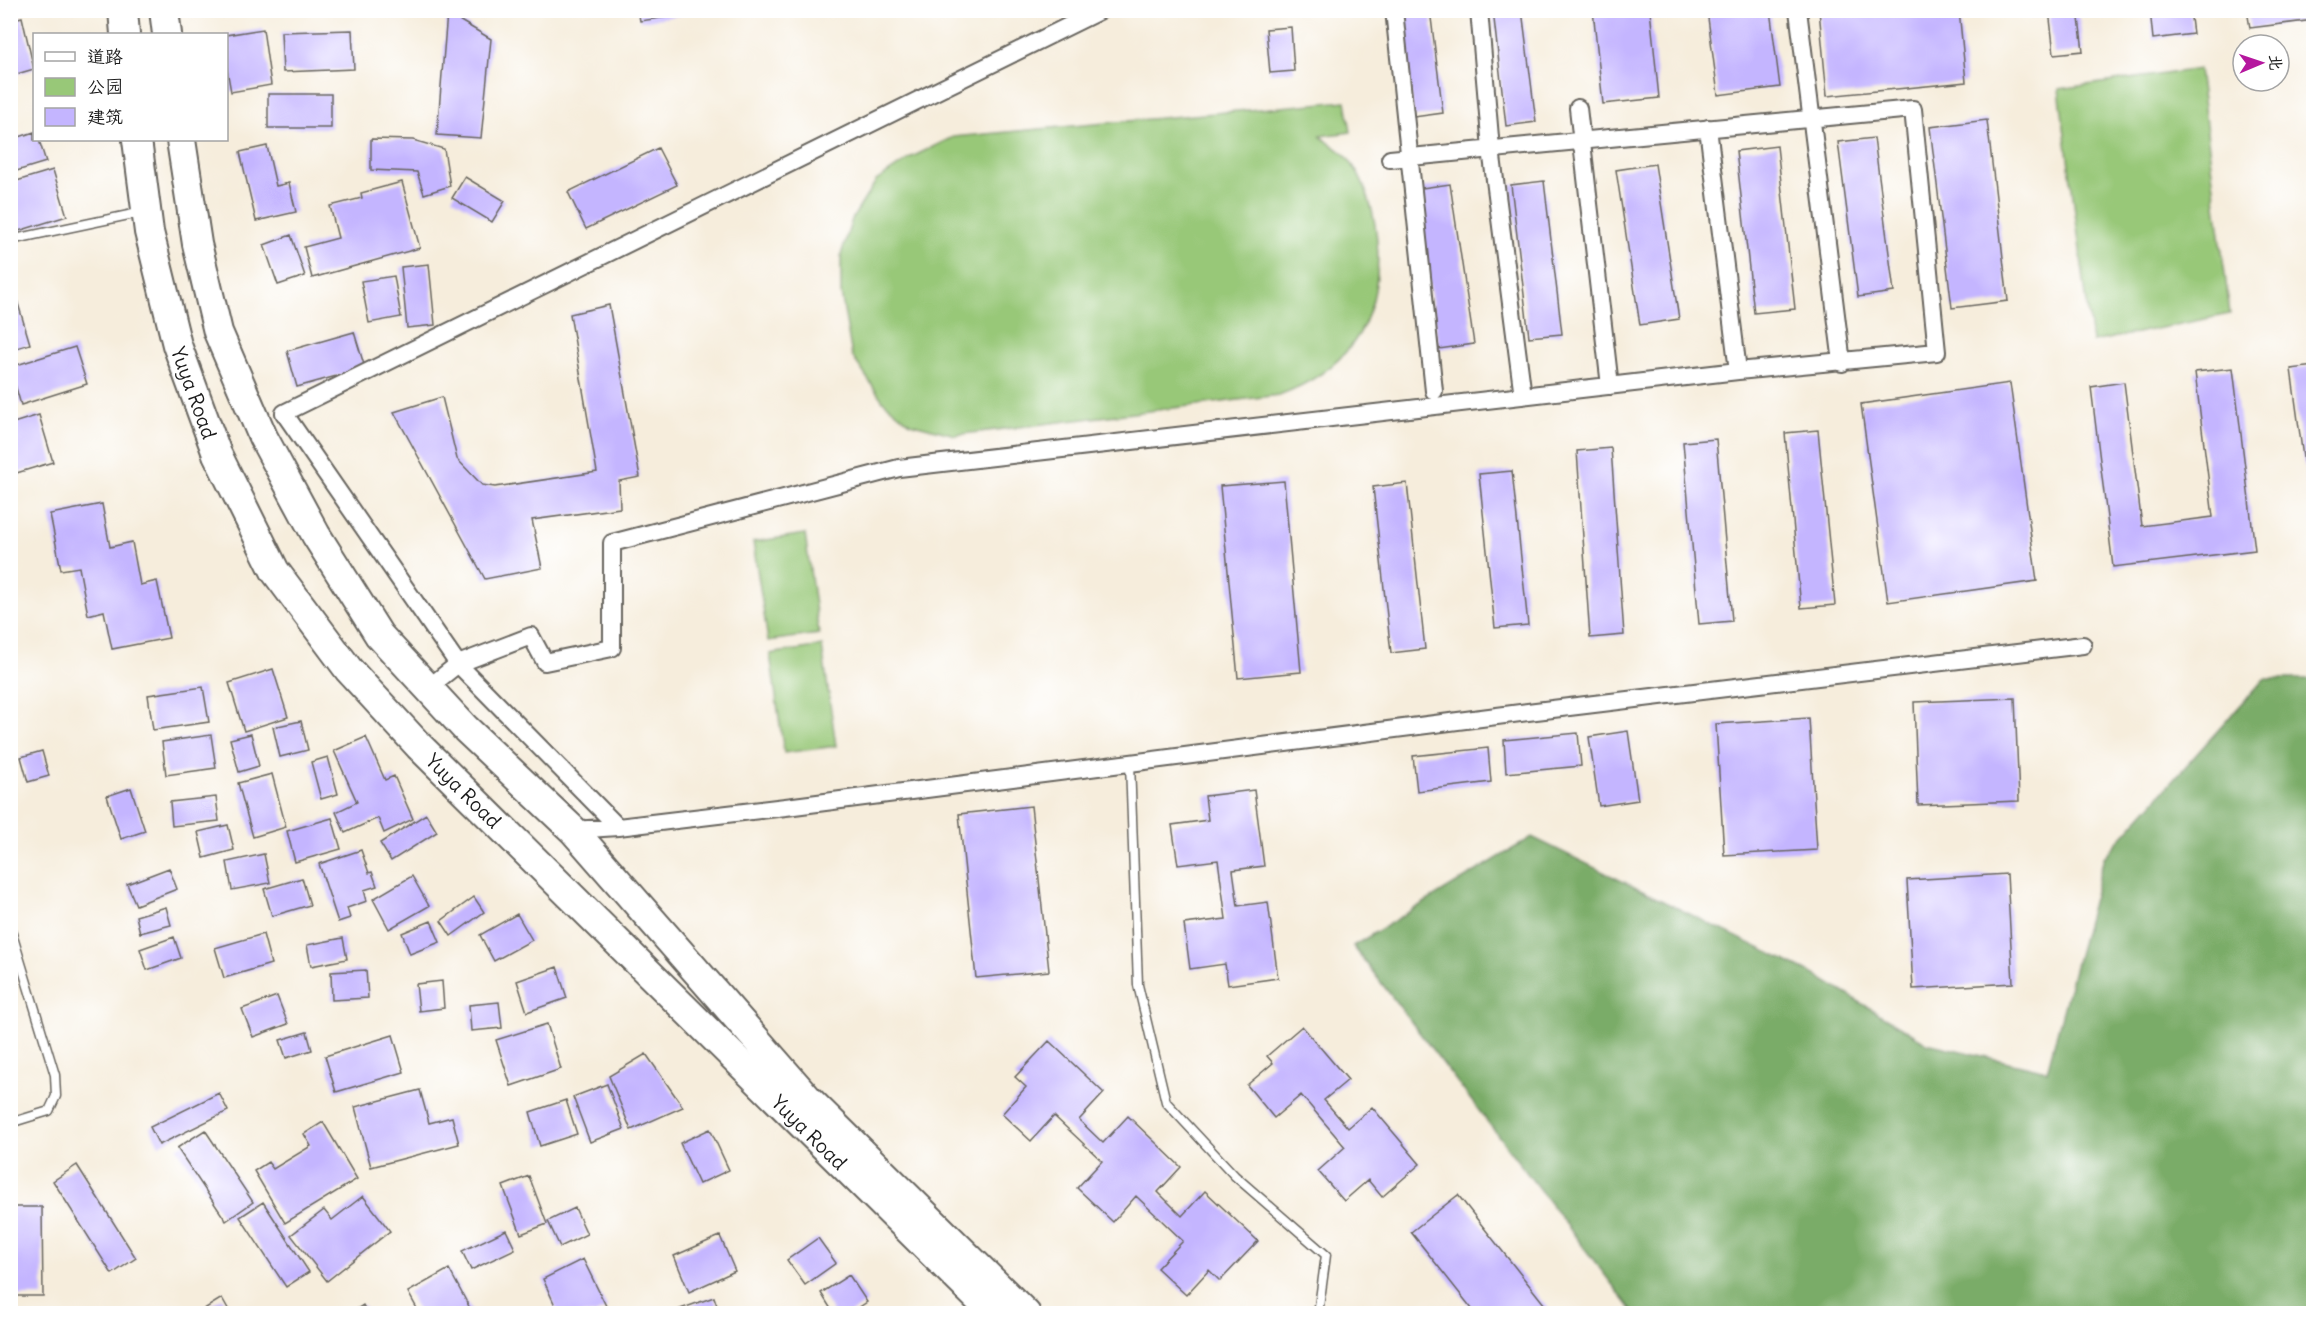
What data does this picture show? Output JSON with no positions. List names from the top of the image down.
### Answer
{
  "streets": {
    "highway": ["Yuya Road"]
  },
  "legend": ["道路", "公园", "建筑"],
  "north": "right"
}
